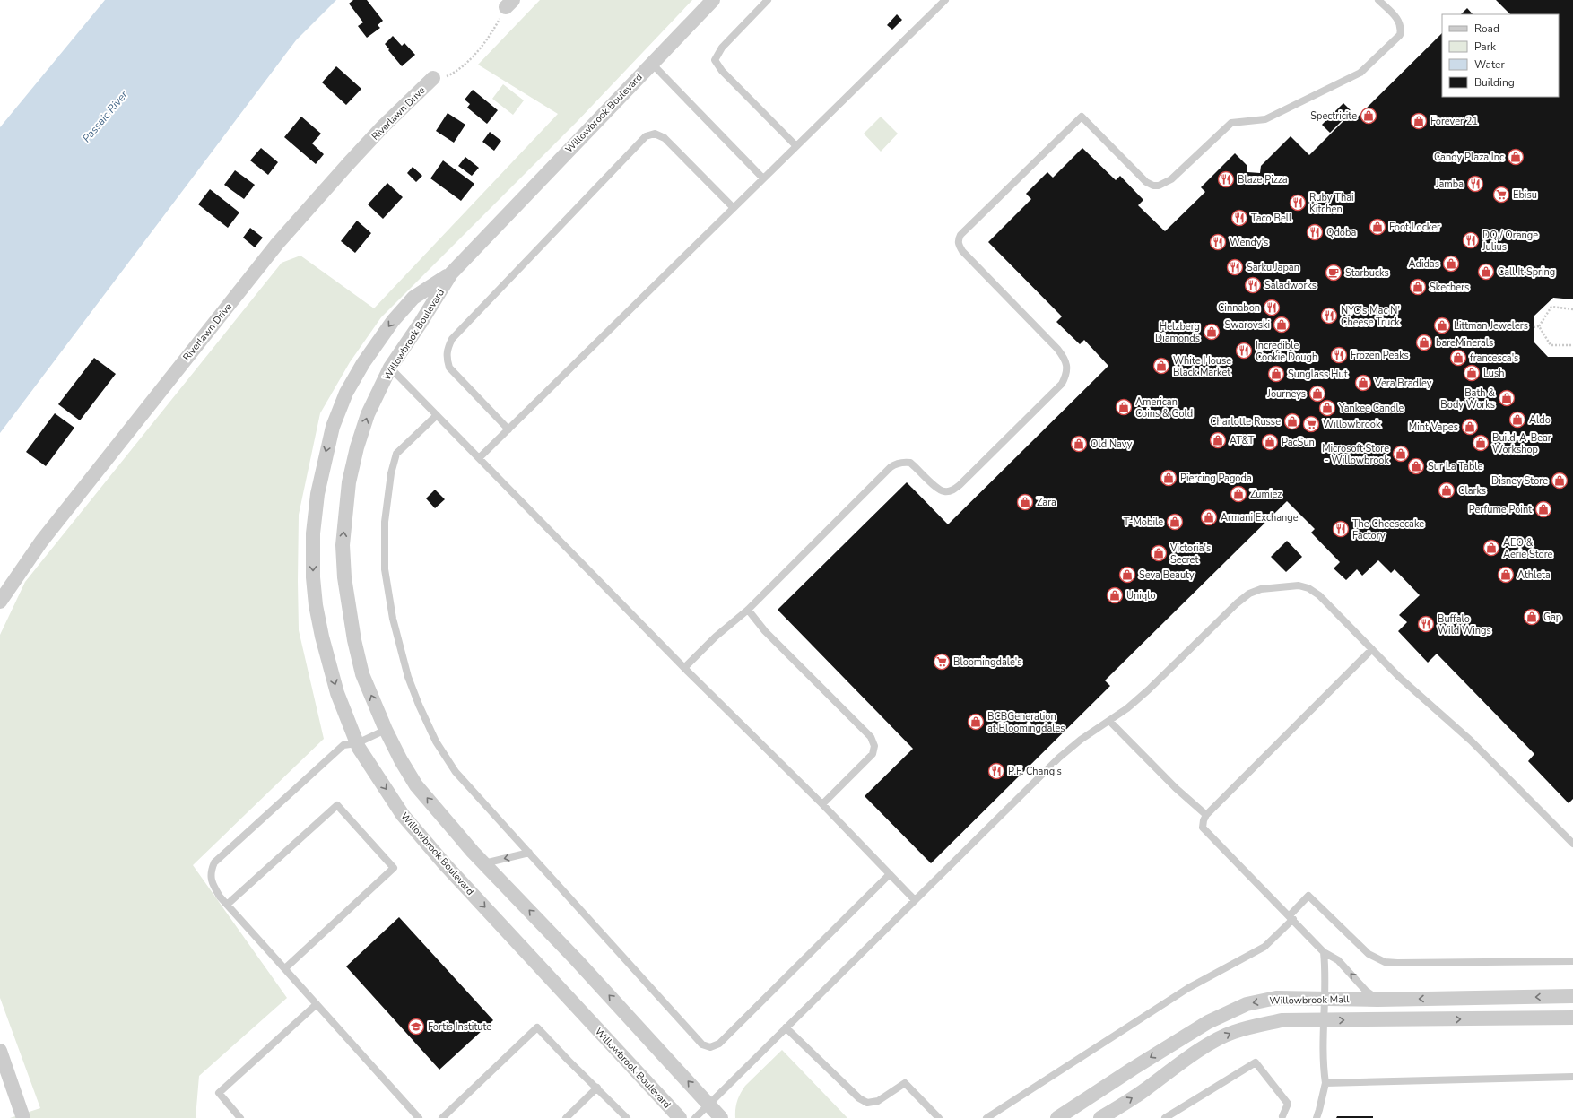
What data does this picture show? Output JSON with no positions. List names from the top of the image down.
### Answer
{
  "streets": {
    "street": ["Riverlawn Drive", "Willowbrook Boulevard", "Willowbrook Mall"]
  },
  "water": ["Passaic River"],
  "places": {
    "shop": [
      "Spectricite",
      "Forever 21",
      "Candy Plaza Inc",
      "Foot Locker",
      "Adidas",
      "Call It Spring",
      "Skechers",
      "Swarovski",
      "Littman Jewelers",
      "Helzberg Diamonds",
      "bareMinerals",
      "francesca's",
      "White House Black Market",
      "Lush",
      "Sunglass Hut",
      "Vera Bradley",
      "Journeys",
      "Bath & Body Works",
      "American Coins & Gold",
      "Yankee Candle",
      "Aldo",
      "Charlotte Russe",
      "Mint Vapes",
      "AT&T",
      "PacSun",
      "Build-A-Bear Workshop",
      "Old Navy",
      "Microsoft Store - Willowbrook",
      "Sur La Table",
      "Piercing Pagoda",
      "Disney Store",
      "Clarks",
      "Zumiez",
      "Zara",
      "Perfume Point",
      "Armani Exchange",
      "T-Mobile",
      "AEO & Aerie Store",
      "Victoria's Secret",
      "Seva Beauty",
      "Athleta",
      "Uniqlo",
      "Gap",
      "BCBGeneration at Bloomingdales"
    ],
    "restaurant": [
      "Blaze Pizza",
      "Jamba",
      "Ruby Thai Kitchen",
      "Taco Bell",
      "Qdoba",
      "DQ / Orange Julius",
      "Wendy's",
      "Sarku Japan",
      "Saladworks",
      "Cinnabon",
      "NYC's Mac N' Cheese Truck",
      "Incredible Cookie Dough",
      "Frozen Peaks",
      "The Cheesecake Factory",
      "Buffalo Wild Wings",
      "P.F. Chang's"
    ],
    "supermarket": ["Ebisu", "Willowbrook", "Bloomingdale's"],
    "cafe": ["Starbucks"],
    "school or university": ["Fortis Institute"]
  },
  "legend": [
    "Road",
    "Park",
    "Water",
    "Building"
  ]
}
